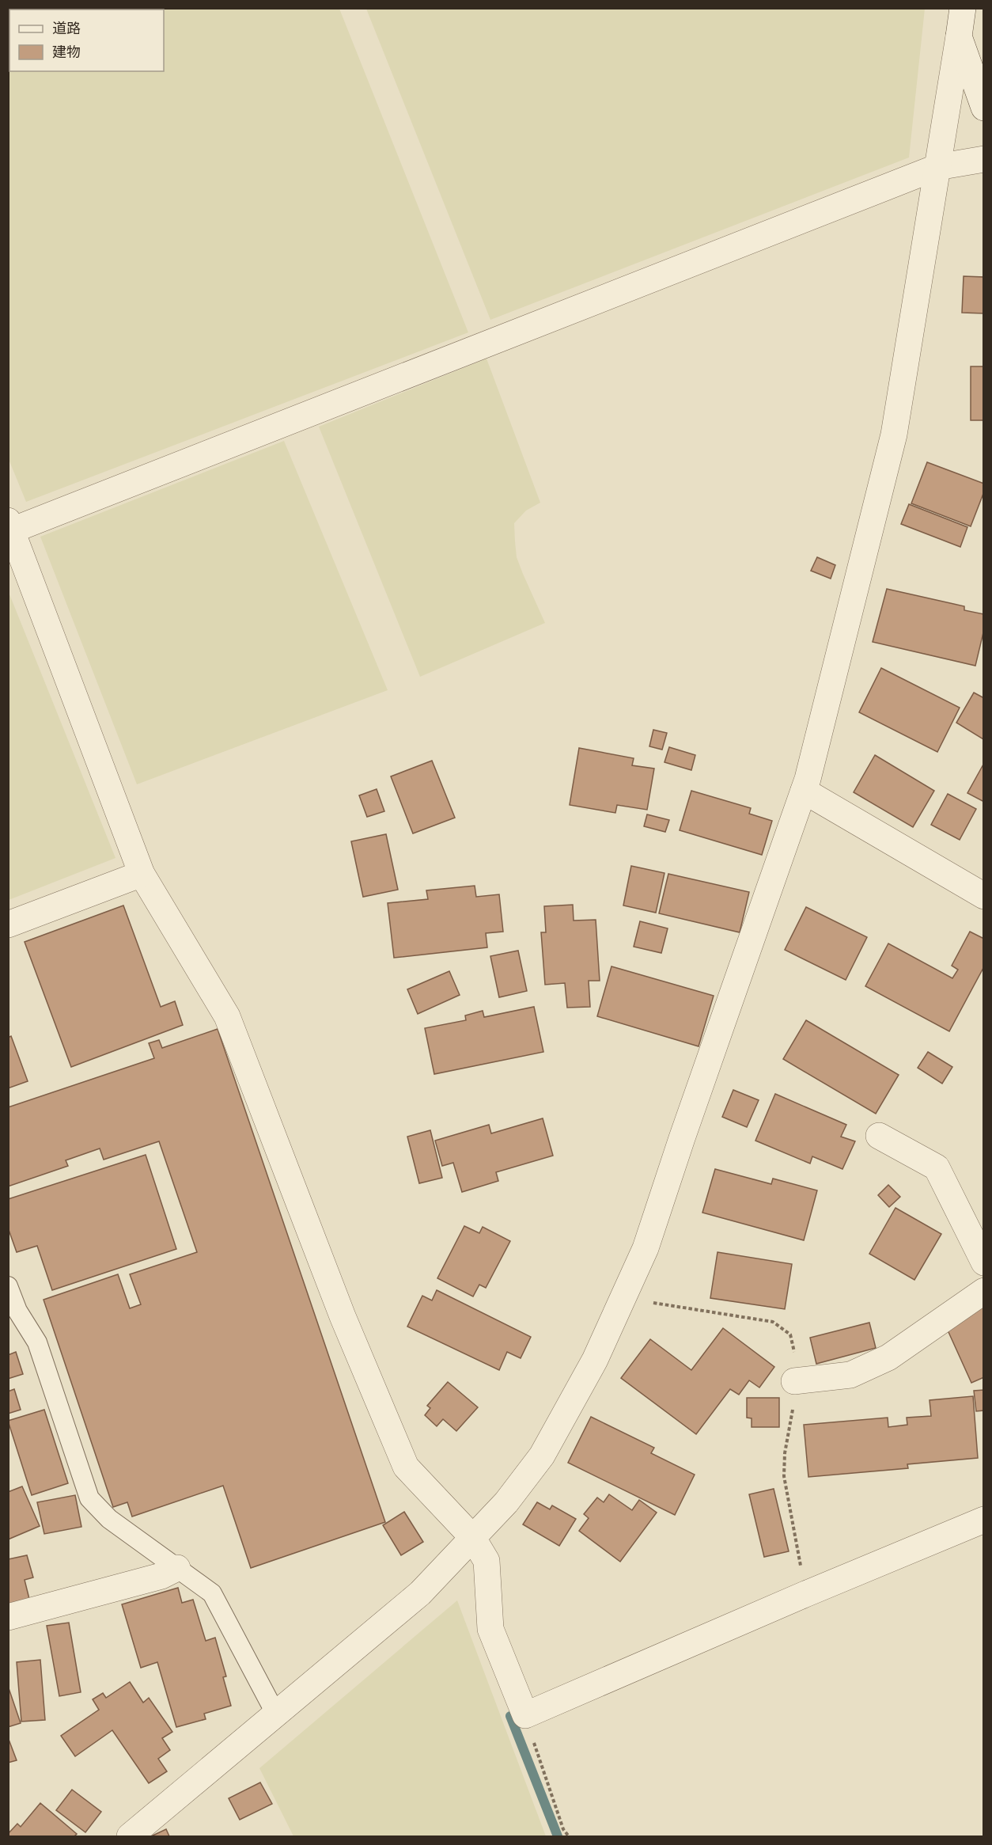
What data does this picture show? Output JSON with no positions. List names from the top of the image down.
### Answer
{
  "legend": ["道路", "建物"]
}
